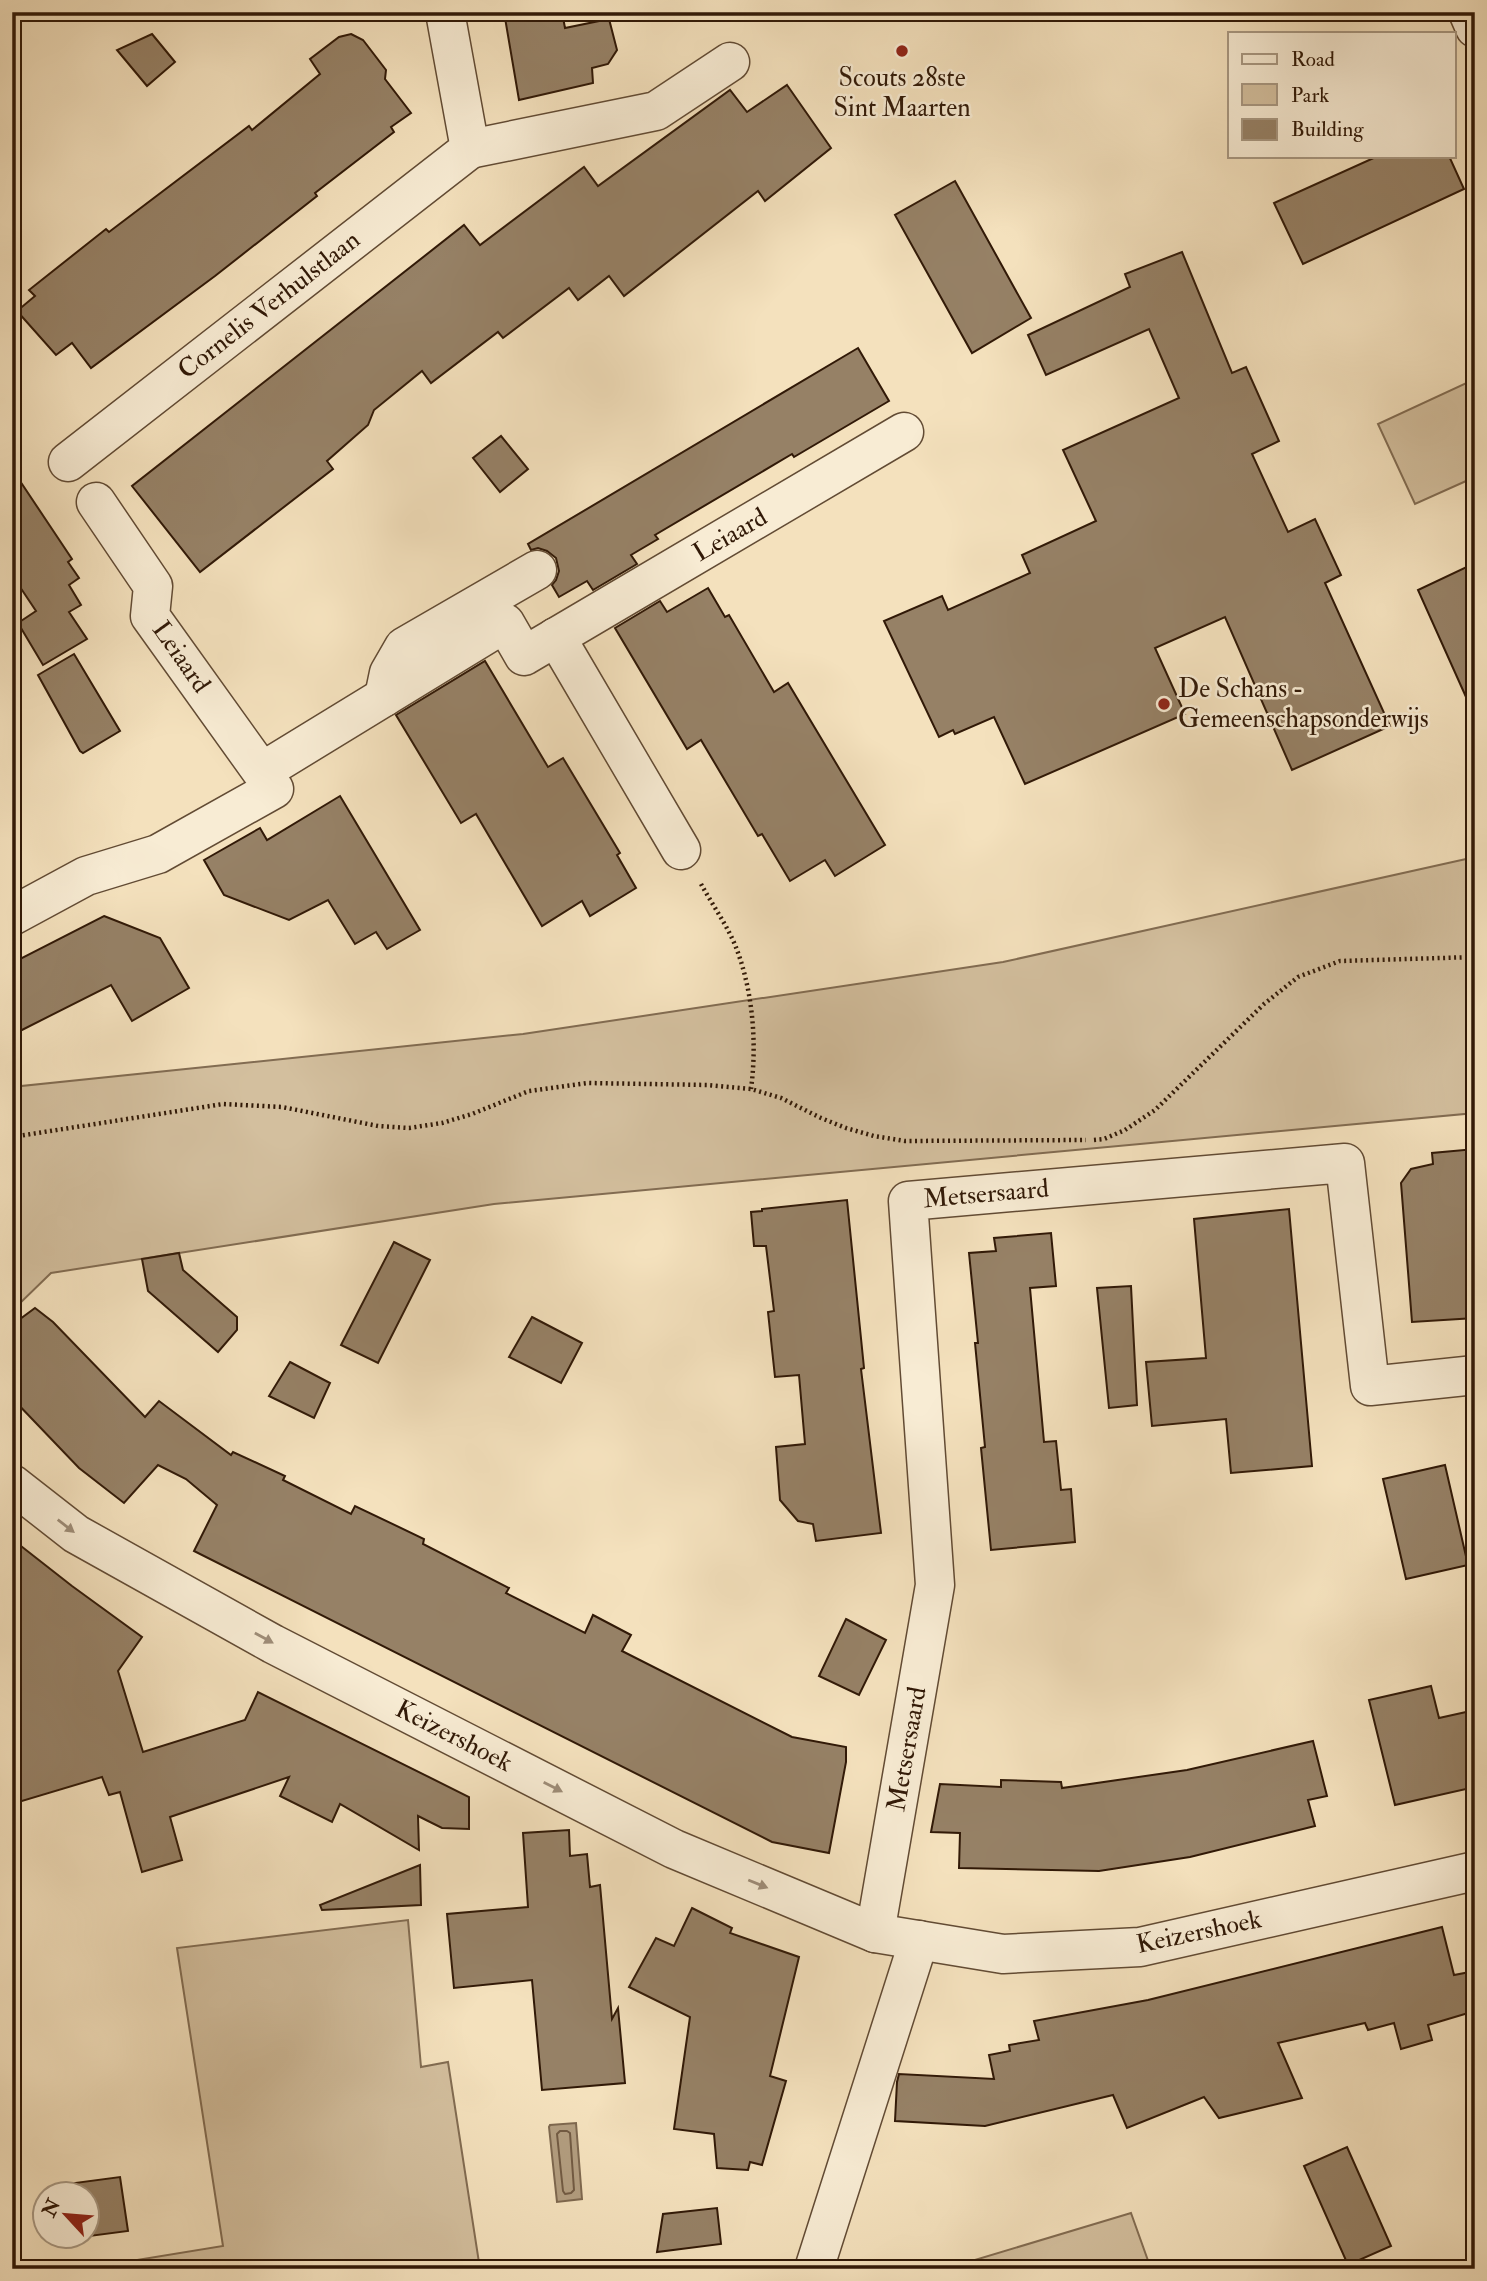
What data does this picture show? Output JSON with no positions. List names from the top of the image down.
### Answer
{
  "streets": {
    "street": [
      "Cornelis Verhulstlaan",
      "Leiaard",
      "Metsersaard",
      "Keizershoek"
    ]
  },
  "crossings": [
    ["Metsersaard", "Keizershoek"]
  ],
  "one_way": ["Keizershoek"],
  "places": ["Scouts 28ste Sint Maarten", "De Schans - Gemeenschapsonderwijs"],
  "legend": ["Road", "Park", "Building"],
  "north": "top left"
}
